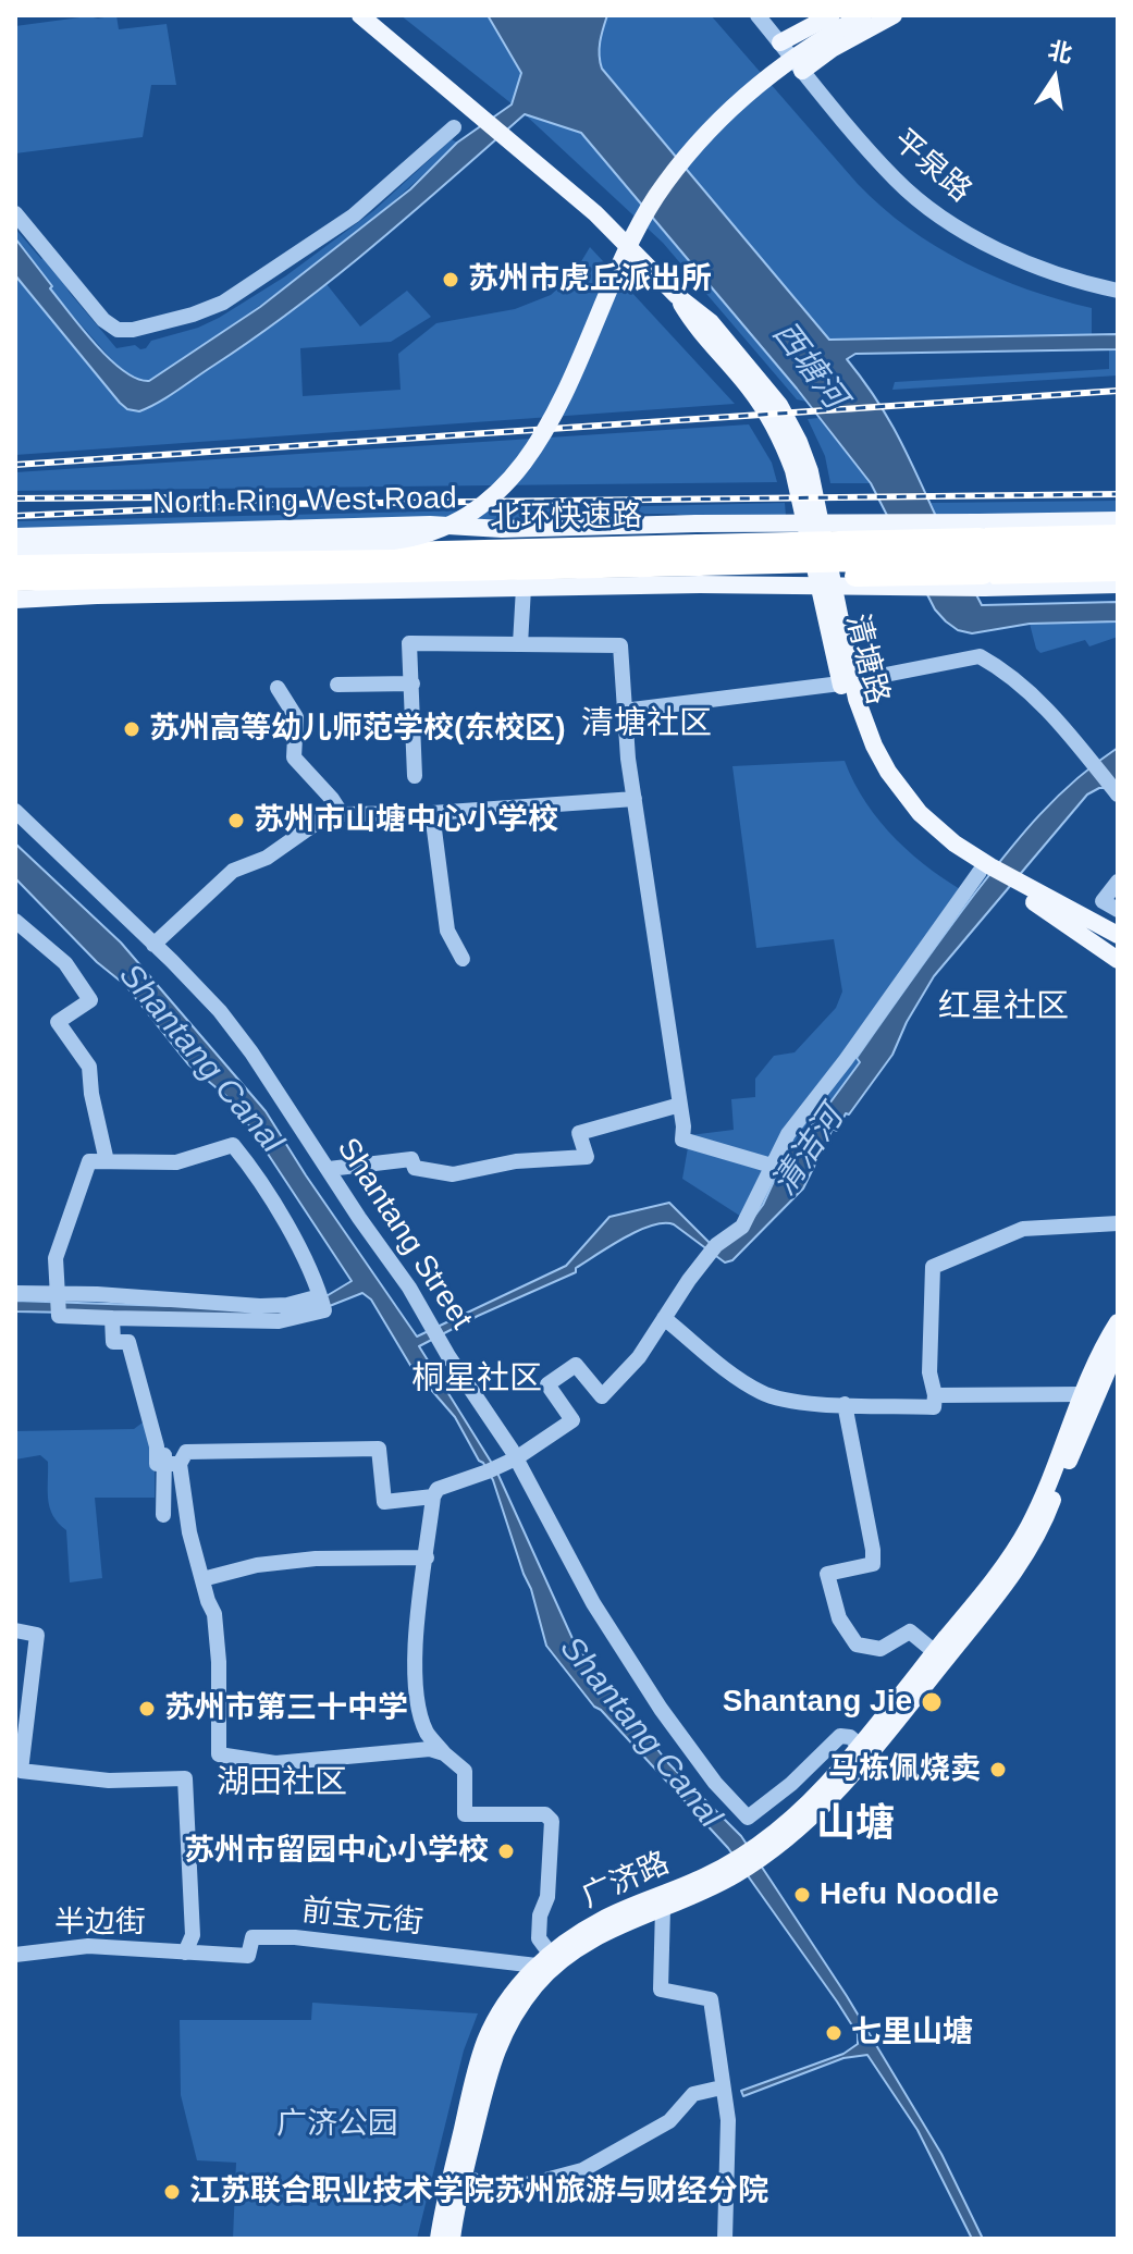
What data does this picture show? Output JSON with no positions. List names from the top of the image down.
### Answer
{
  "streets": {
    "highway": ["北环快速路"],
    "main road": ["North Ring West Road", "清塘路", "广济路"],
    "street": [
      "平泉路",
      "Shantang Street",
      "前宝元街",
      "半边街"
    ]
  },
  "crossings": [
    ["North Ring West Road", "北环快速路"],
    ["Shantang Street", "广济路"],
    ["广济路", "前宝元街"],
    ["前宝元街", "半边街"]
  ],
  "districts": [
    "清塘社区",
    "红星社区",
    "桐星社区",
    "湖田社区",
    "山塘"
  ],
  "water": ["西塘河", "Shantang Canal", "清洁河"],
  "parks": ["广济公园"],
  "places": [
    "苏州市虎丘派出所",
    "苏州高等幼儿师范学校(东校区)",
    "苏州市山塘中心小学校",
    "Shantang Jie",
    "苏州市第三十中学",
    "马栋佩烧卖",
    "苏州市留园中心小学校",
    "Hefu Noodle",
    "七里山塘",
    "江苏联合职业技术学院苏州旅游与财经分院"
  ],
  "north": "top"
}
